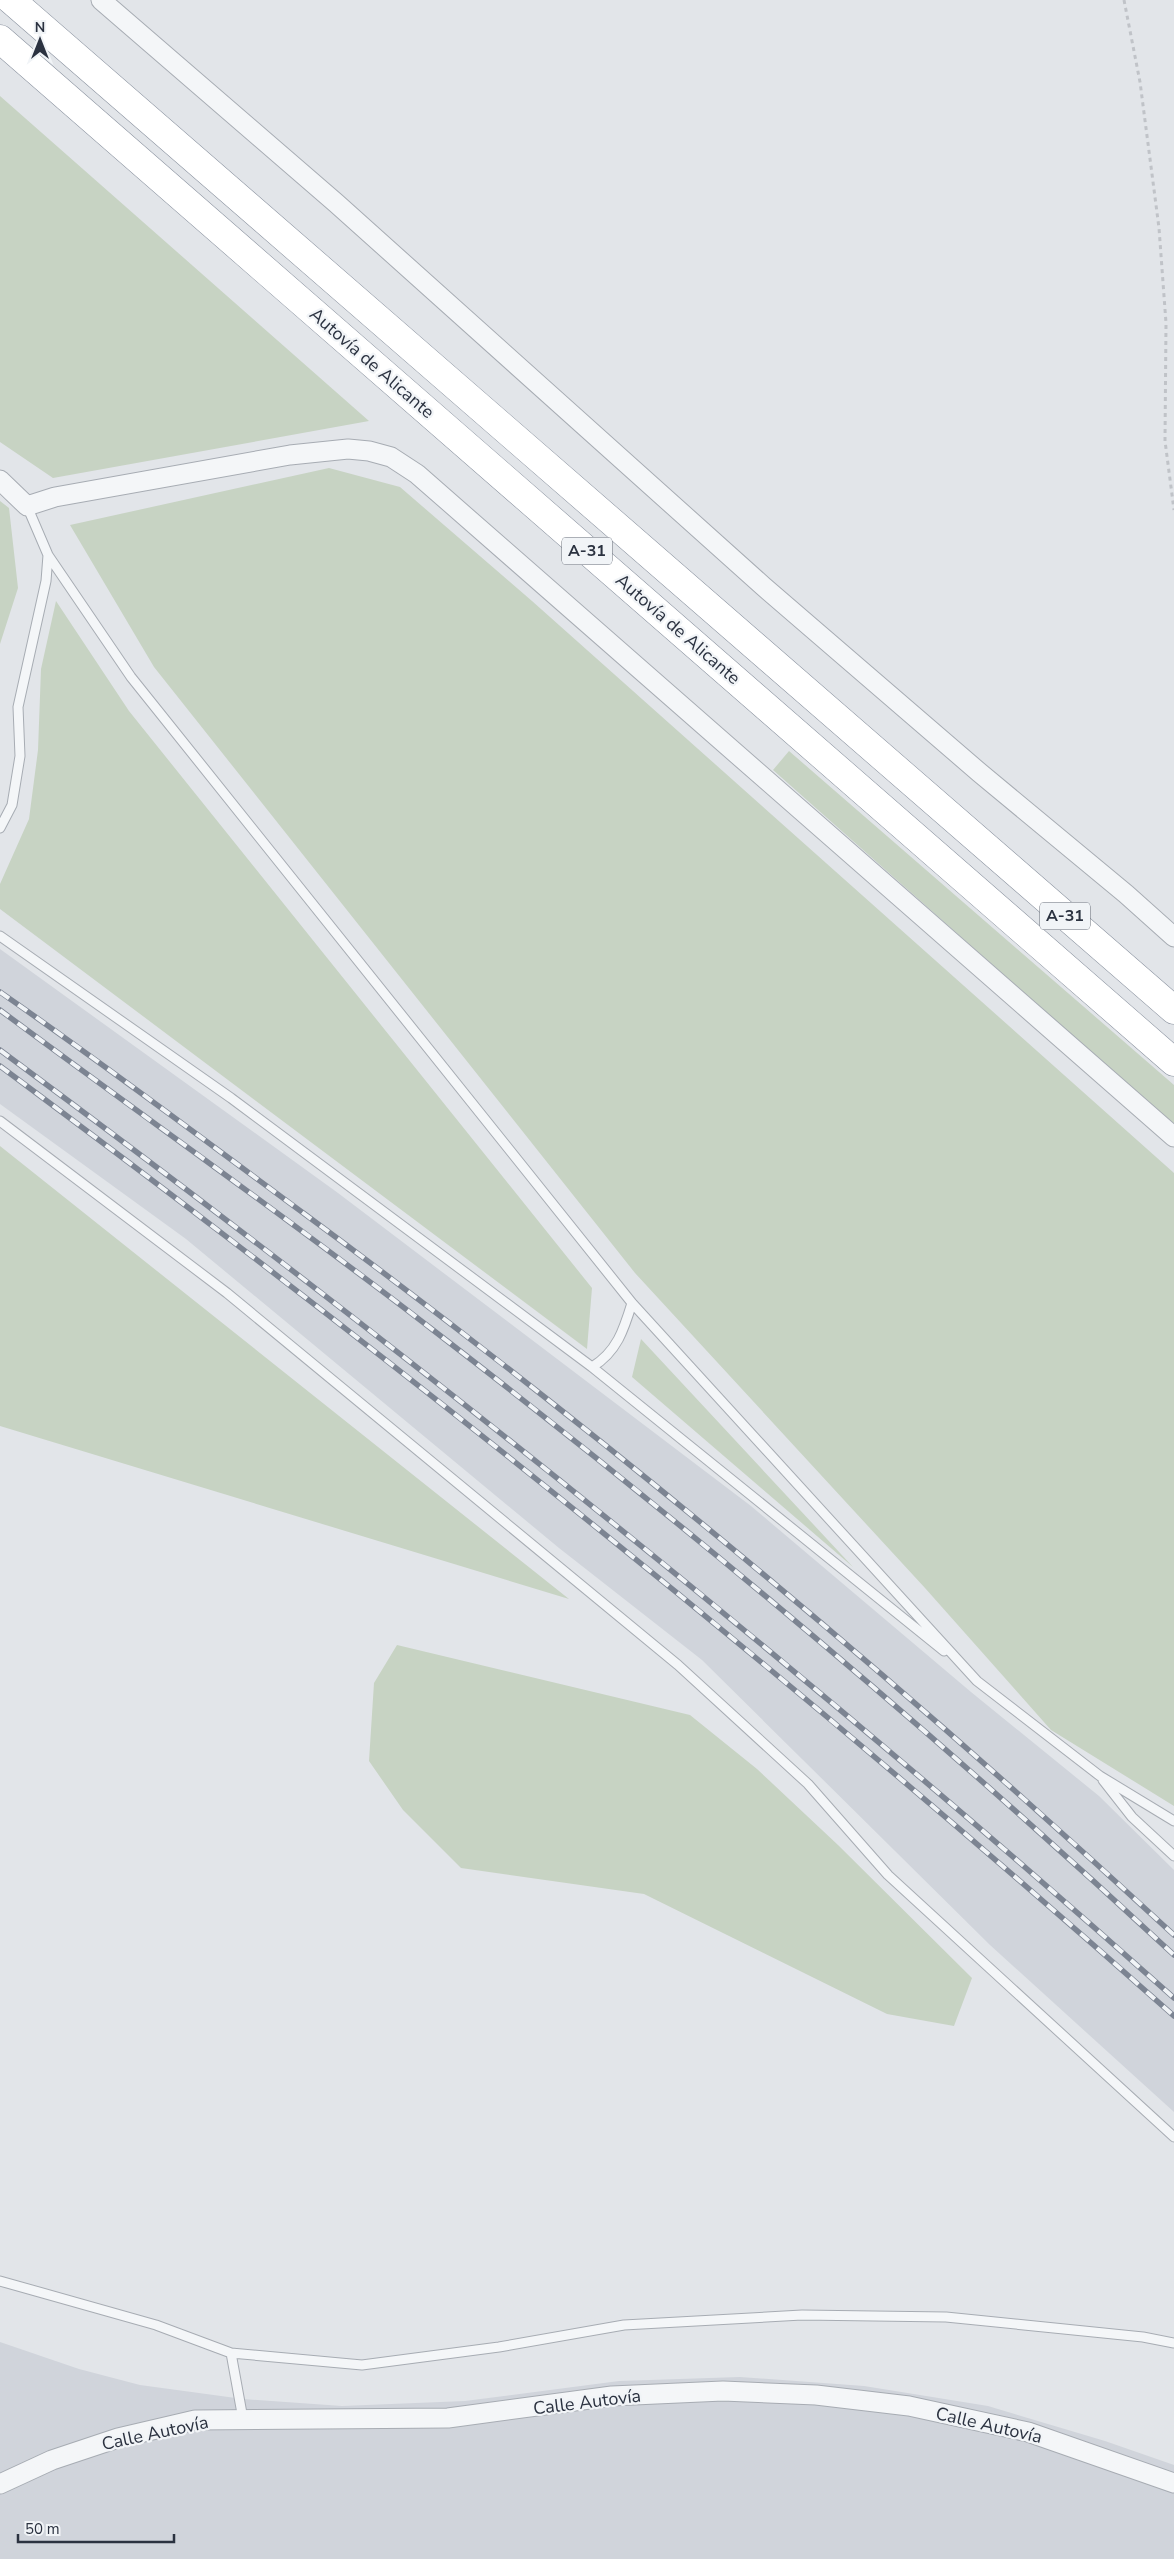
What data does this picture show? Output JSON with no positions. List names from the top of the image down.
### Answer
{
  "streets": {
    "highway": ["Autovía de Alicante", "A-31"],
    "street": ["Calle Autovía"]
  },
  "scale_bar": "50 m",
  "north": "top"
}
